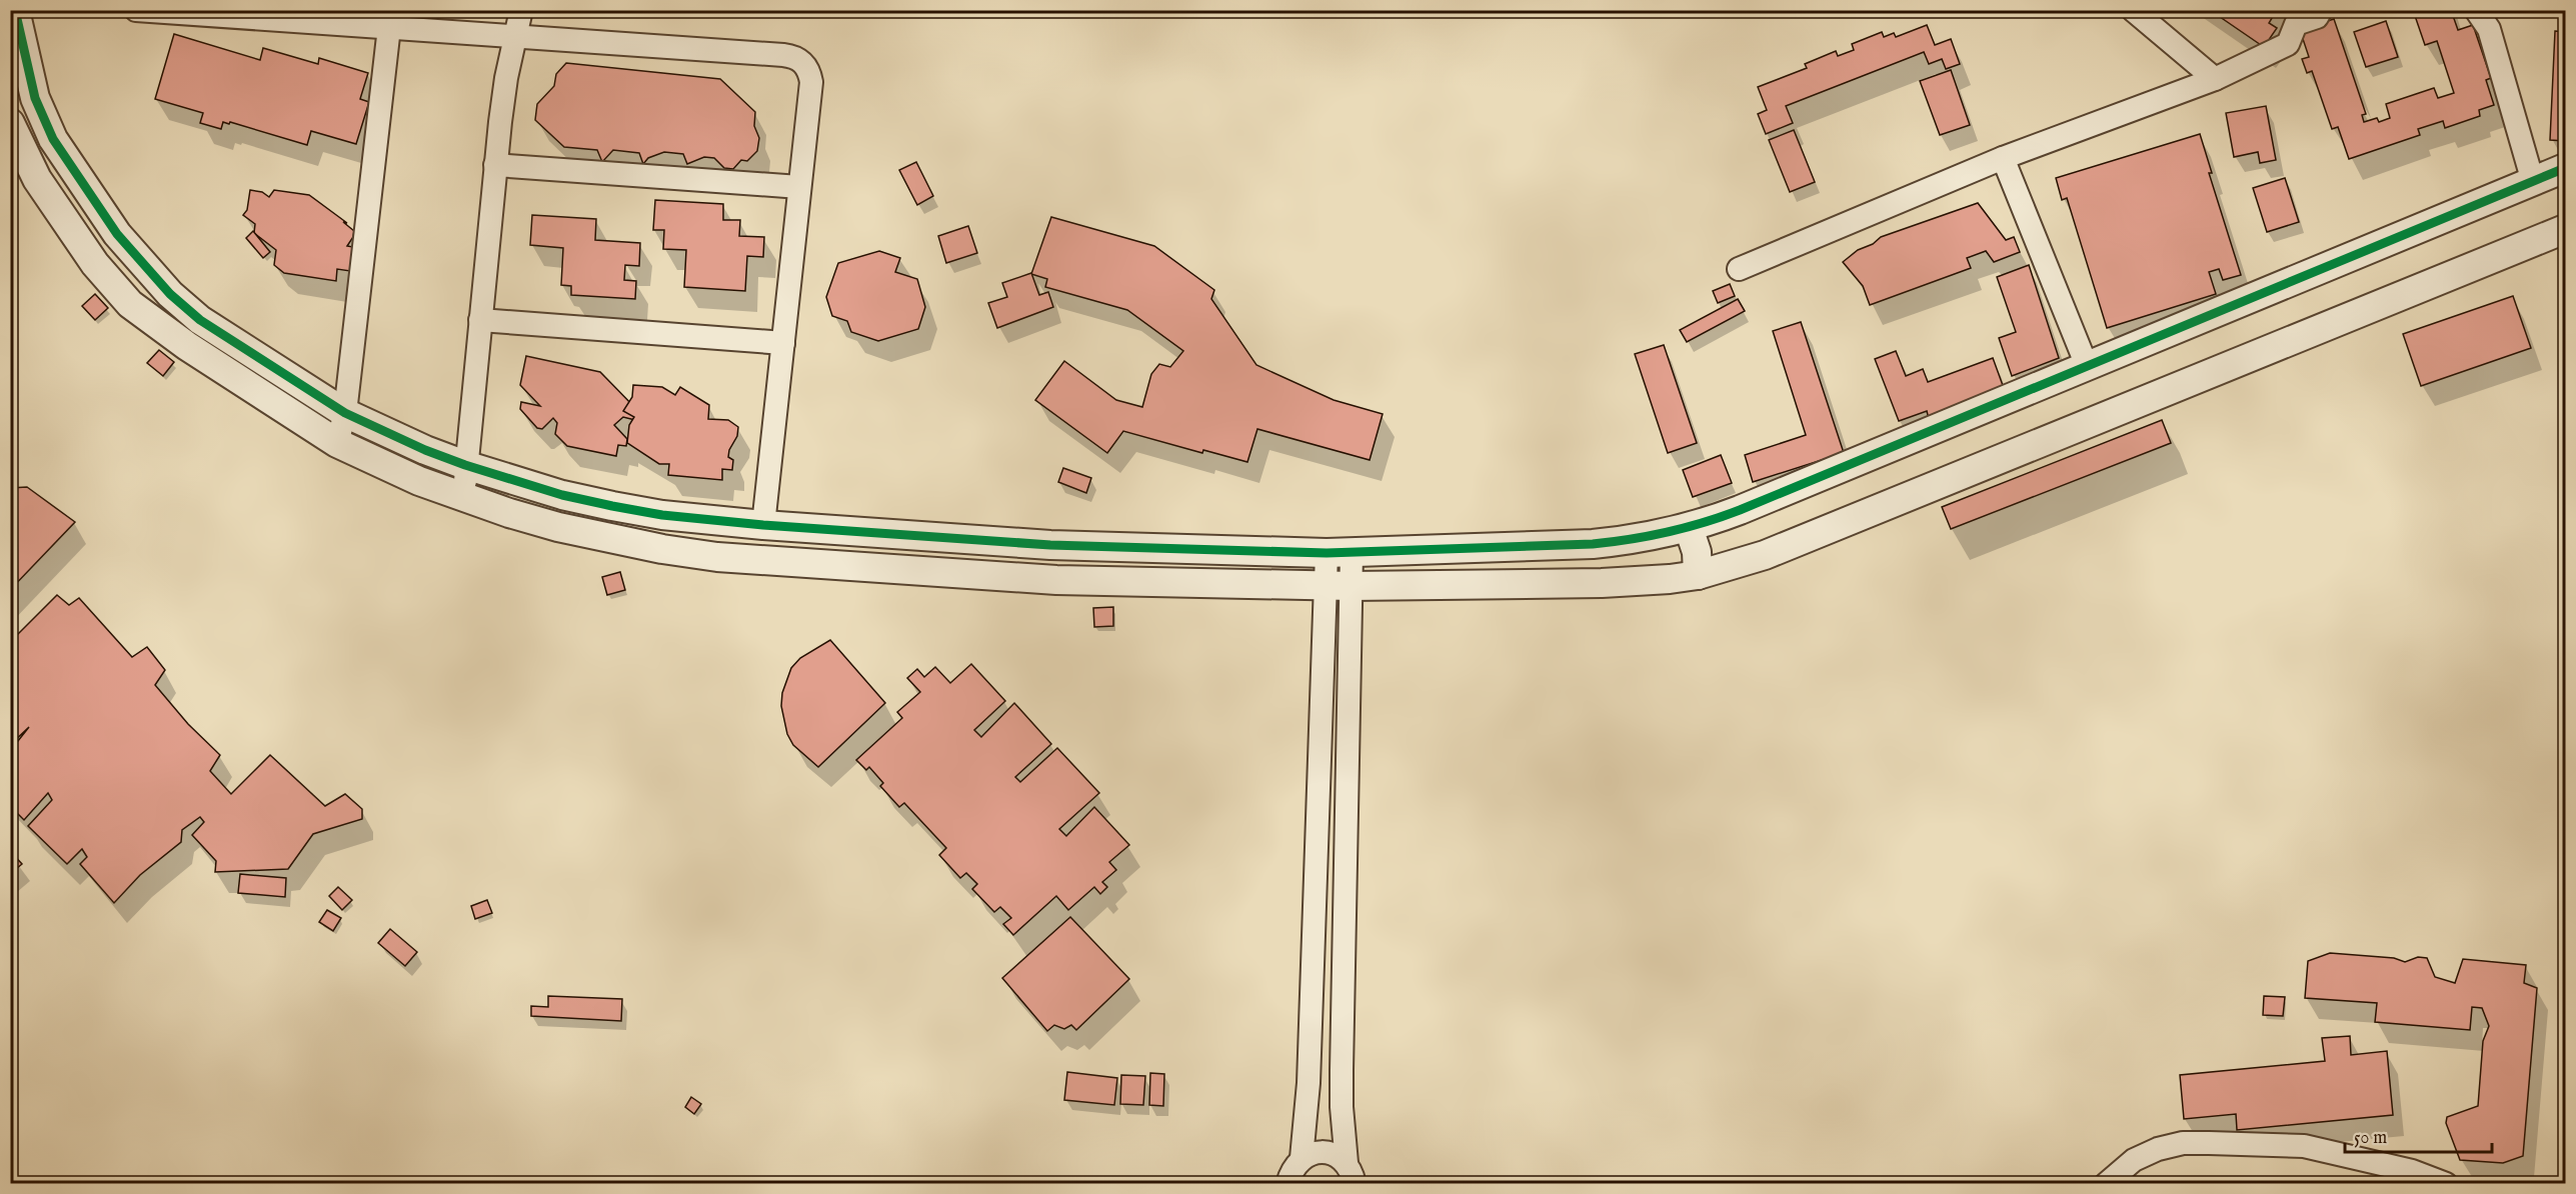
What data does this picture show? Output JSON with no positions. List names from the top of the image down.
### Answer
{
  "scale_bar": "50 m"
}
